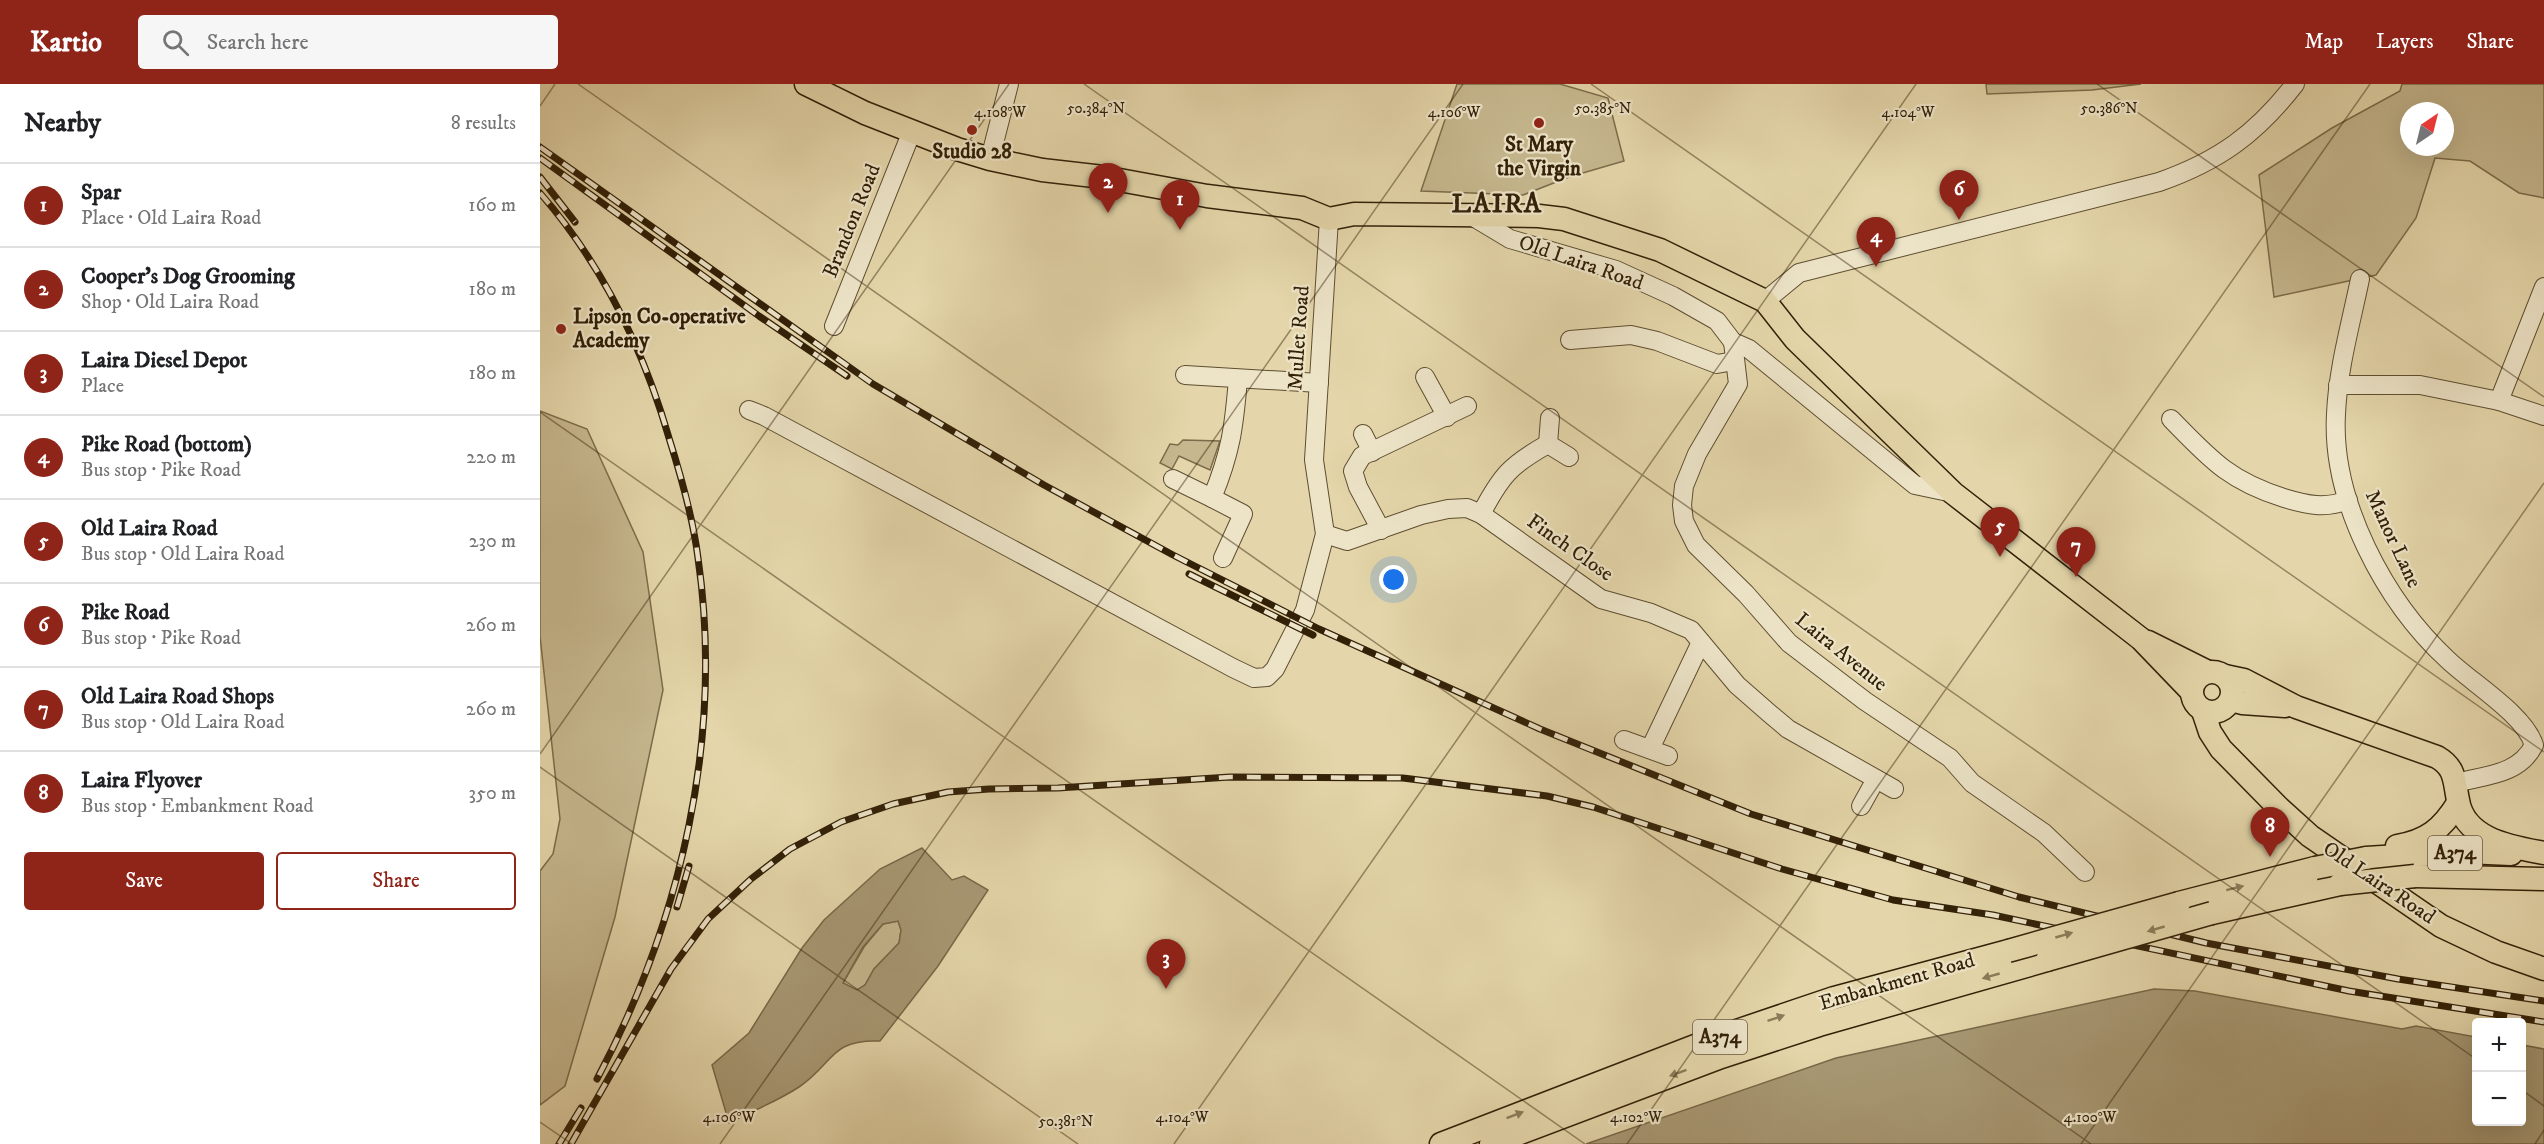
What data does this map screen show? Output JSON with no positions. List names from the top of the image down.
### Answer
{
  "streets": {
    "main road": ["Old Laira Road", "A374", "Embankment Road"],
    "street": [
      "Brandon Road",
      "Mullet Road",
      "Manor Lane",
      "Finch Close",
      "Laira Avenue"
    ]
  },
  "crossings": [
    ["Old Laira Road", "Mullet Road"],
    ["Old Laira Road", "Manor Lane"],
    ["Old Laira Road", "Laira Avenue"],
    ["Old Laira Road", "A374"],
    ["Mullet Road", "Finch Close"],
    ["A374", "Embankment Road"]
  ],
  "districts": ["LAIRA"],
  "places": ["St Mary the Virgin", "Studio 28", "Lipson Co-operative Academy"],
  "north": "top right",
  "page": {
    "header": "Kartio",
    "search": "Search here",
    "nav": ["Map", "Layers", "Share"],
    "heading": ["Nearby", "8 results"],
    "list": [
      {
        "mark": "1",
        "name": "Spar",
        "note": "Place · Old Laira Road",
        "value": "160 m"
      },
      {
        "mark": "2",
        "name": "Cooper's Dog Grooming",
        "note": "Shop · Old Laira Road",
        "value": "180 m"
      },
      {
        "mark": "3",
        "name": "Laira Diesel Depot",
        "note": "Place",
        "value": "180 m"
      },
      {
        "mark": "4",
        "name": "Pike Road (bottom)",
        "note": "Bus stop · Pike Road",
        "value": "220 m"
      },
      {
        "mark": "5",
        "name": "Old Laira Road",
        "note": "Bus stop · Old Laira Road",
        "value": "230 m"
      },
      {
        "mark": "6",
        "name": "Pike Road",
        "note": "Bus stop · Pike Road",
        "value": "260 m"
      },
      {
        "mark": "7",
        "name": "Old Laira Road Shops",
        "note": "Bus stop · Old Laira Road",
        "value": "260 m"
      },
      {
        "mark": "8",
        "name": "Laira Flyover",
        "note": "Bus stop · Embankment Road",
        "value": "350 m"
      }
    ],
    "pins": [
      "2",
      "6",
      "1",
      "4",
      "5",
      "7",
      "8",
      "3"
    ],
    "buttons": ["Save", "Share"],
    "map_buttons": ["+", "−"]
  },
  "coordinates": [
    "50.386°N",
    "50.384°N",
    "50.385°N",
    "4.108°W",
    "4.106°W",
    "4.104°W",
    "4.102°W",
    "4.100°W",
    "50.381°N"
  ]
}
